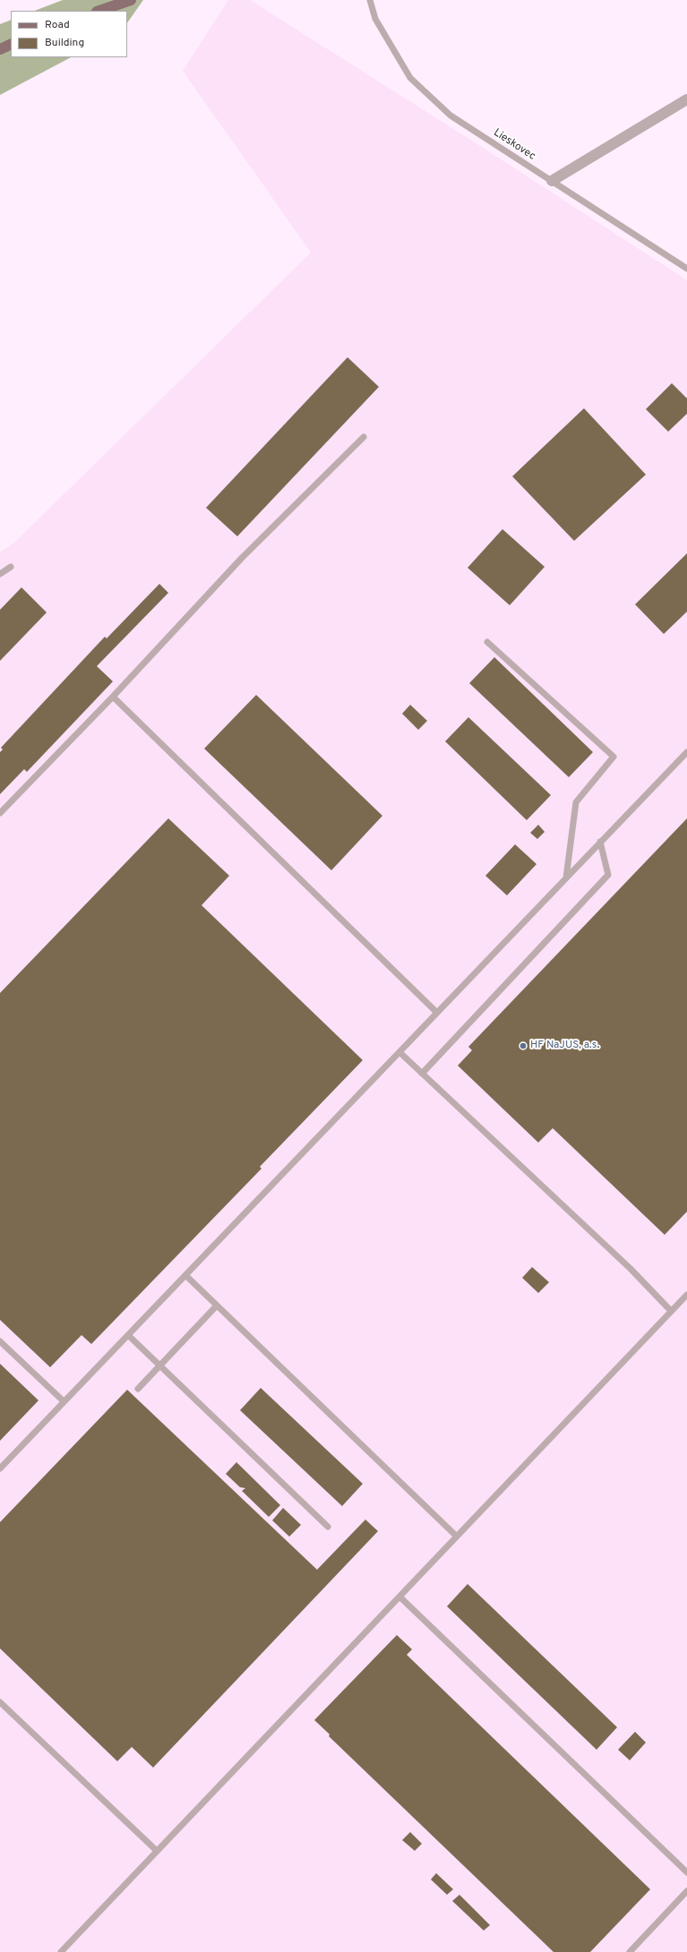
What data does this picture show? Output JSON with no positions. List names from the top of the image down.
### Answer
{
  "streets": {
    "lane": ["Lieskovec"]
  },
  "places": ["HF NaJUS, a.s."],
  "legend": ["Road", "Building"]
}
